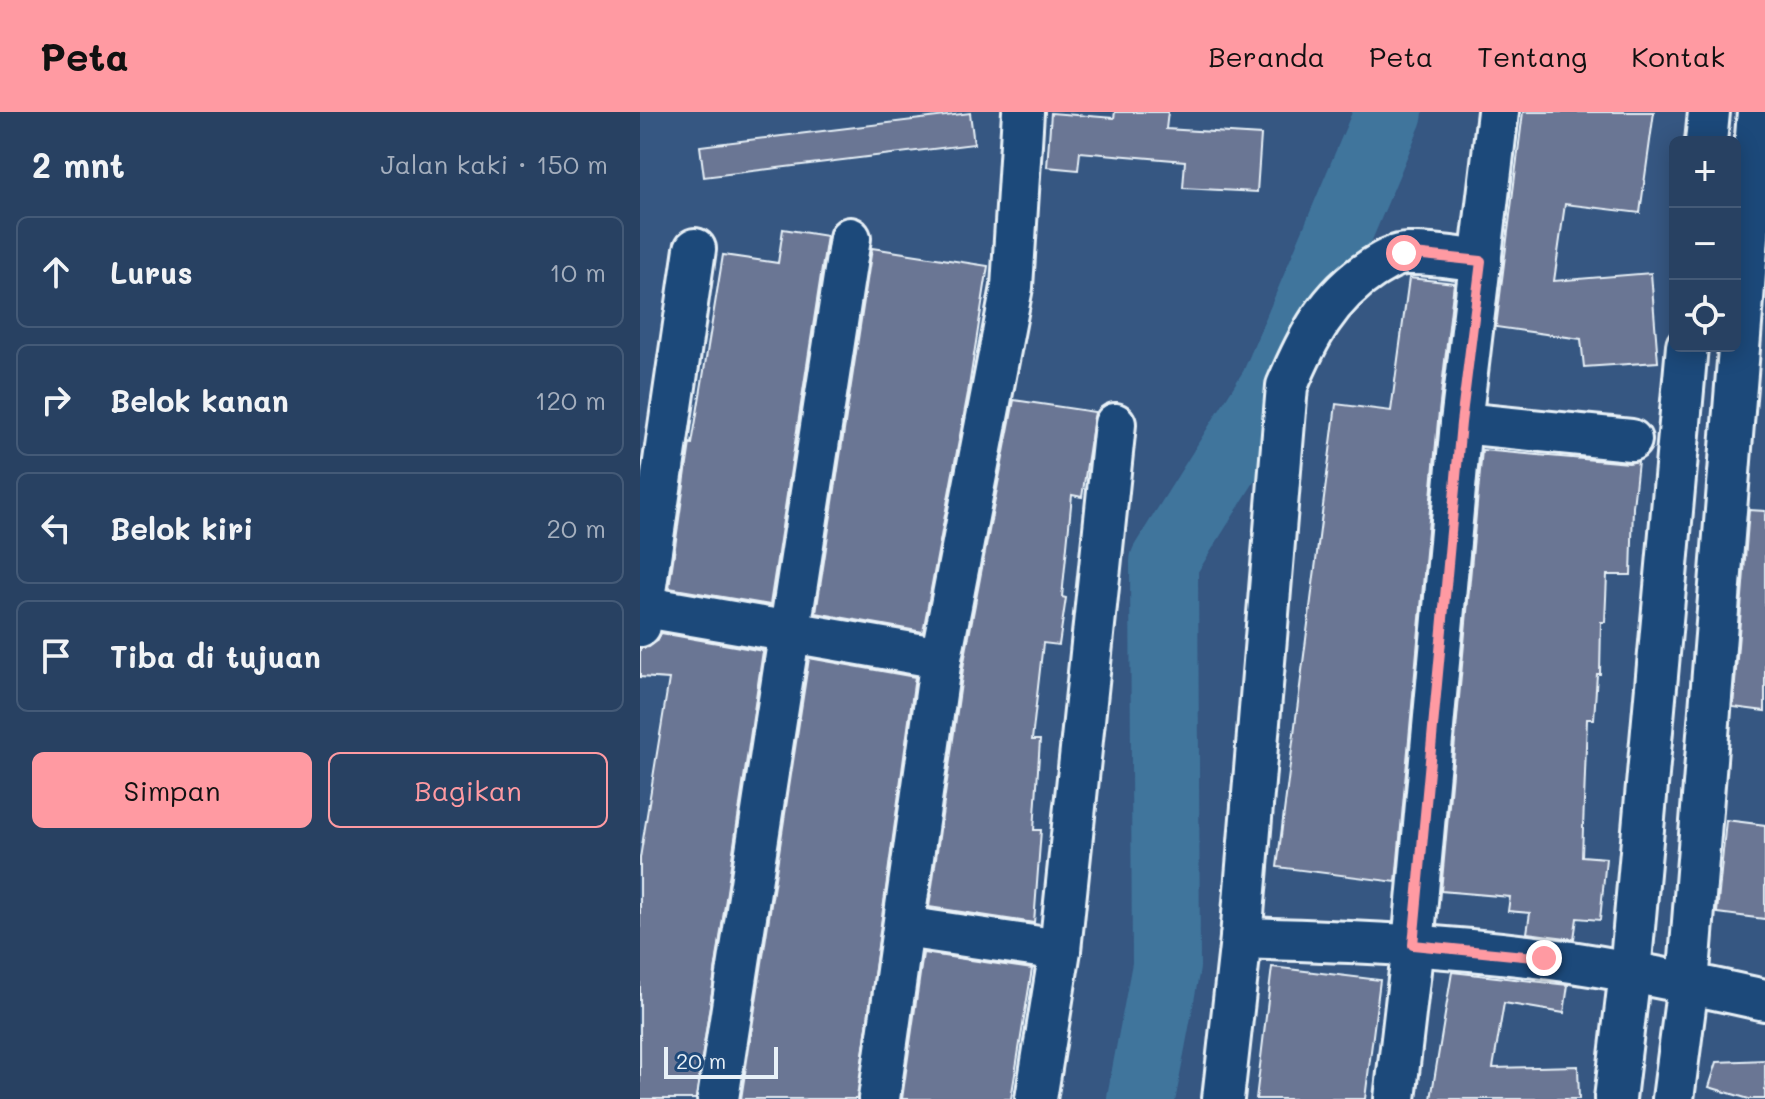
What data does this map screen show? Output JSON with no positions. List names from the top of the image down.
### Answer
{
  "scale_bar": "20 m",
  "page": {
    "header": "Peta",
    "nav": [
      "Beranda",
      "Peta",
      "Tentang",
      "Kontak"
    ],
    "heading": ["2 mnt", "Jalan kaki · 150 m"],
    "map_buttons": ["+", "−"],
    "list": [
      ["Lurus", "10 m"],
      ["Belok kanan", "120 m"],
      ["Belok kiri", "20 m"],
      "Tiba di tujuan"
    ],
    "buttons": ["Simpan", "Bagikan"],
    "scale": "20 m"
  }
}
